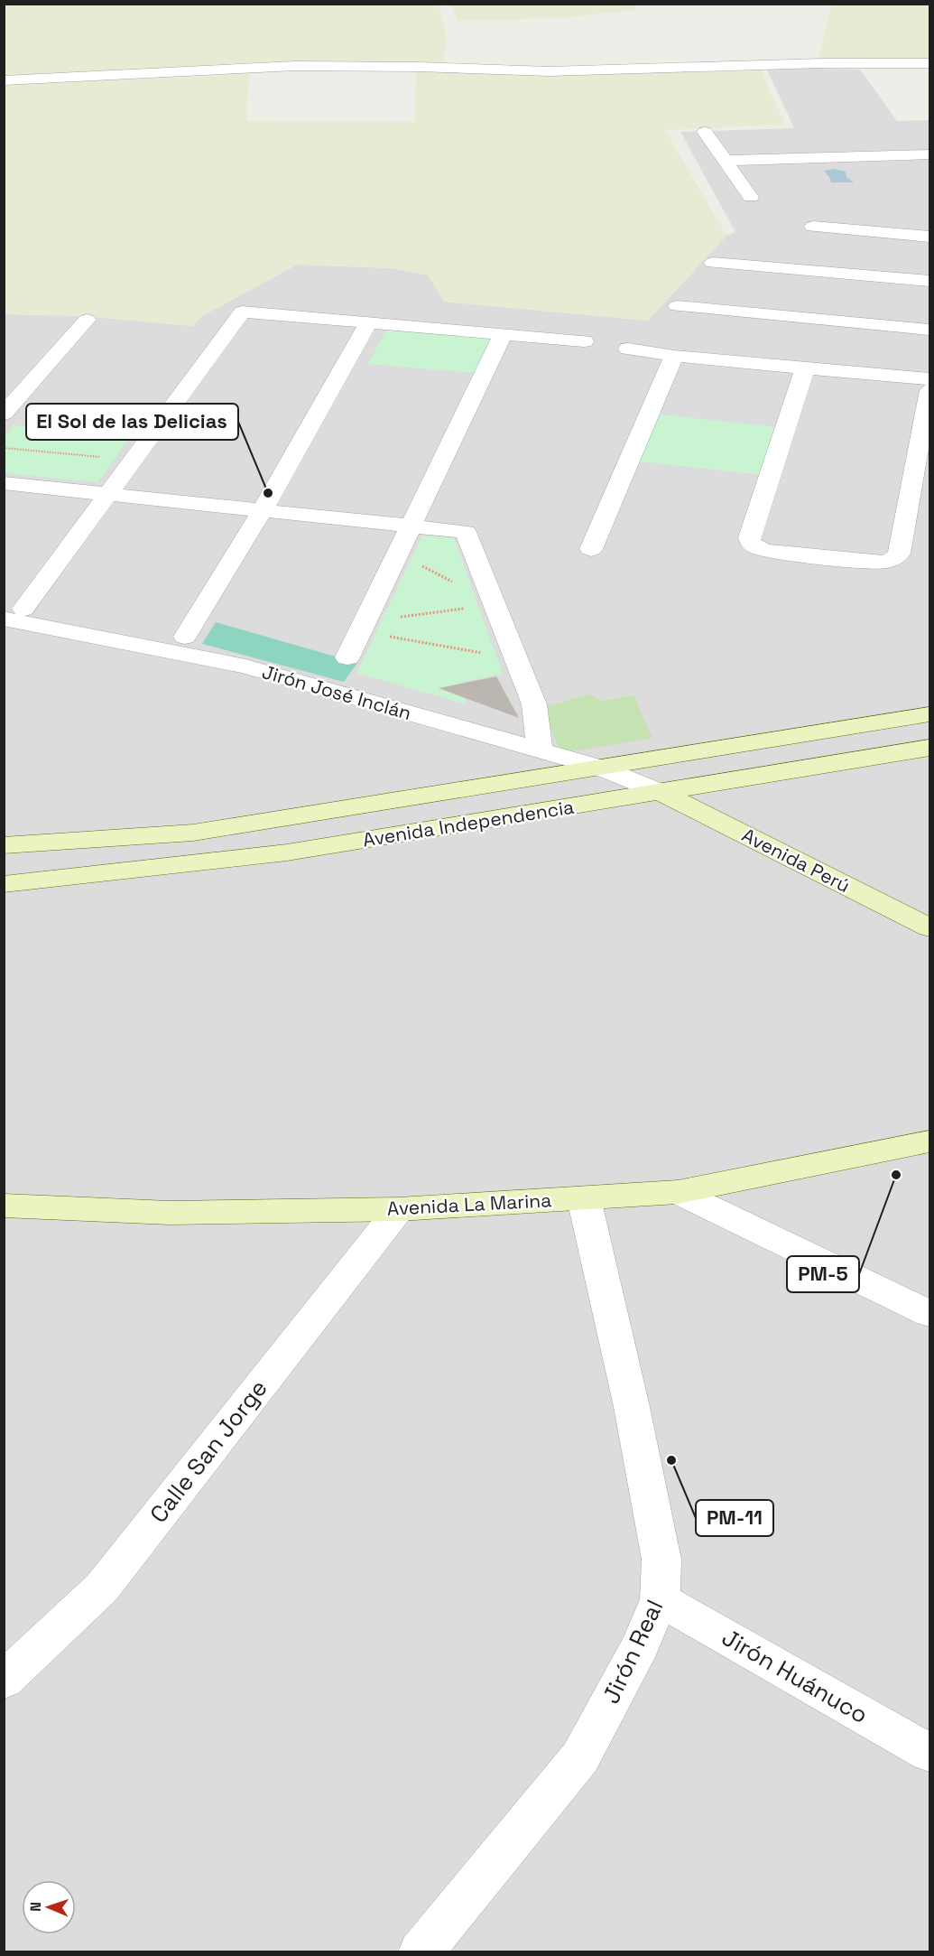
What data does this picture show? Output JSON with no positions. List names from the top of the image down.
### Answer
{
  "streets": {
    "main road": ["Avenida Independencia", "Avenida Perú", "Avenida La Marina"],
    "street": [
      "Jirón José Inclán",
      "Calle San Jorge",
      "Jirón Real",
      "Jirón Huánuco"
    ]
  },
  "crossings": [
    ["Jirón José Inclán", "Avenida Independencia"],
    ["Jirón José Inclán", "Avenida Perú"],
    ["Avenida Independencia", "Avenida Perú"],
    ["Avenida La Marina", "Calle San Jorge"],
    ["Avenida La Marina", "Jirón Real"],
    ["Jirón Real", "Jirón Huánuco"]
  ],
  "places": ["El Sol de las Delicias", "PM-5", "PM-11"],
  "north": "left"
}
